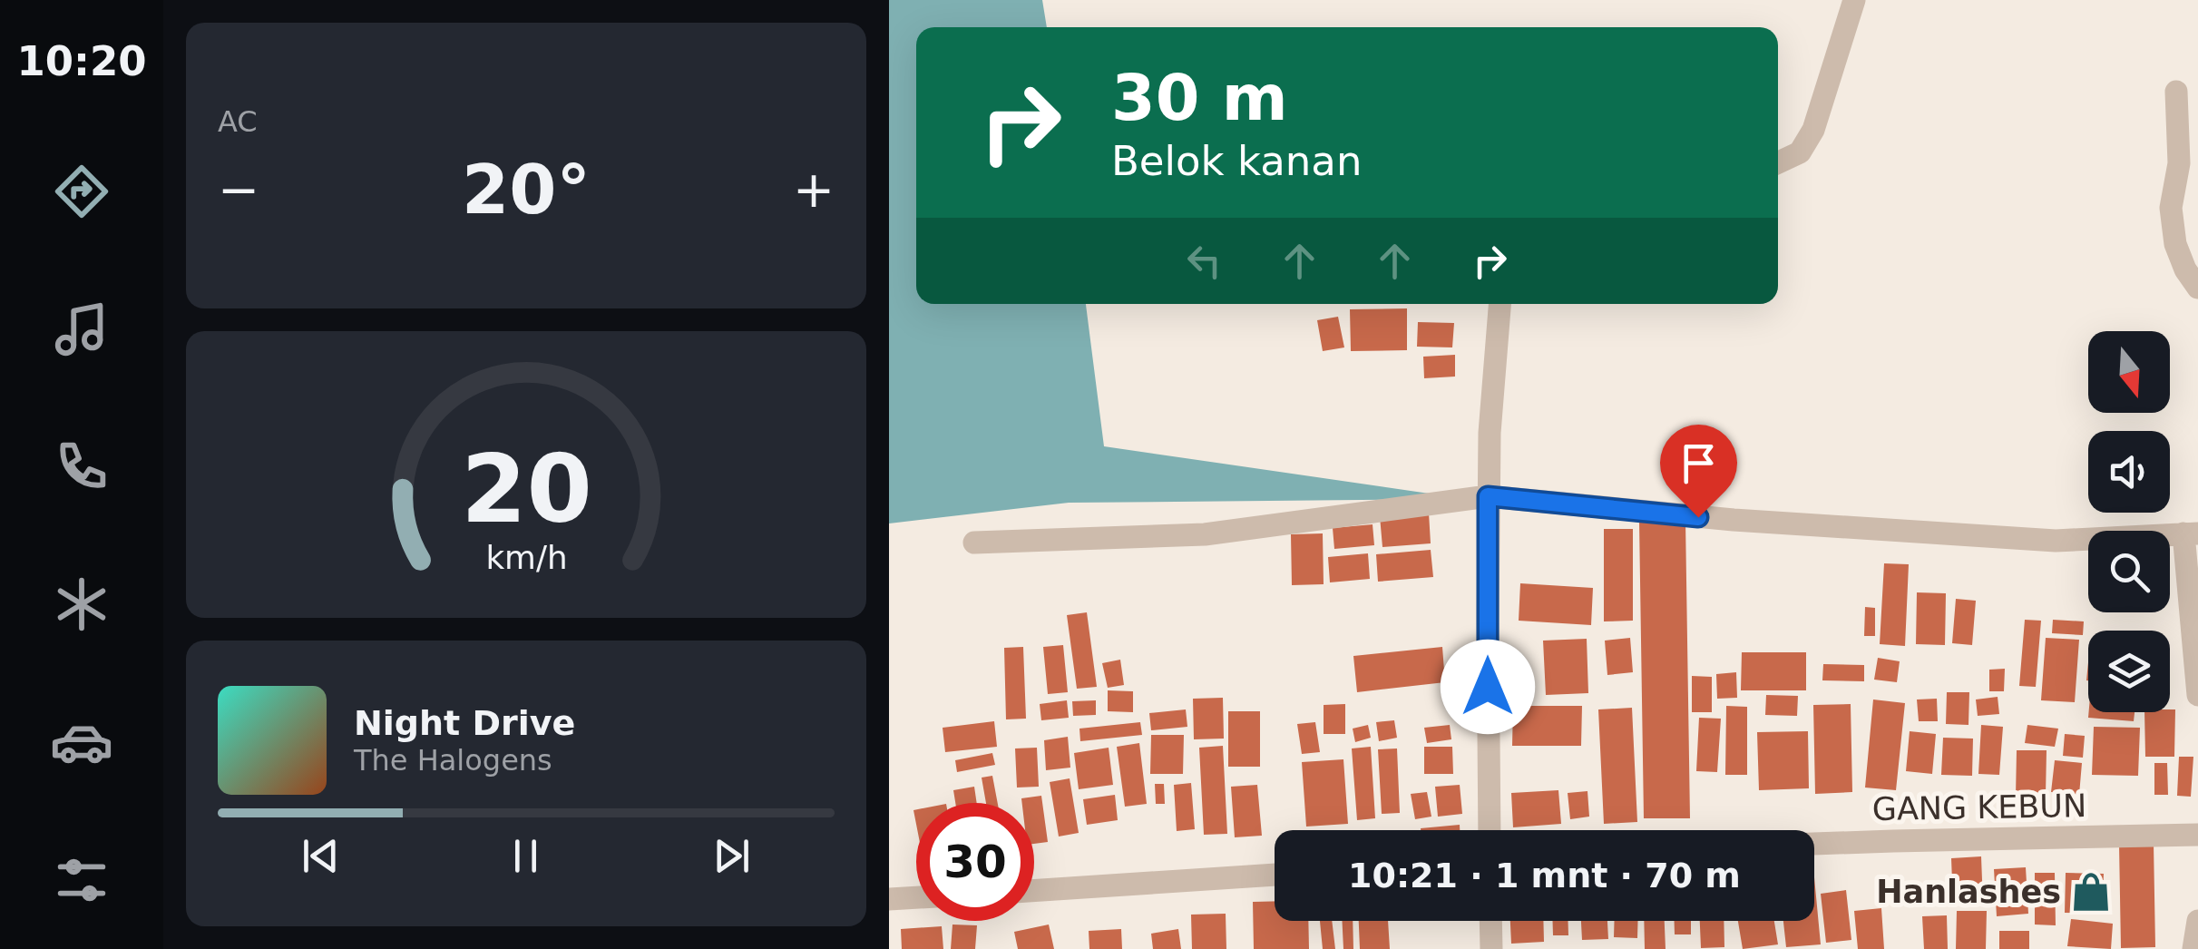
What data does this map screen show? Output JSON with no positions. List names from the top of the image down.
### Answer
{
  "streets": {
    "street": ["GANG KEBUN"]
  },
  "places": {
    "shop": ["Hanlashes"]
  },
  "north": "bottom",
  "page": {
    "tabs": "10:20",
    "tile": "AC",
    "turn": ["30 m", "Belok kanan"],
    "heat": ["−", "20°", "+"],
    "song": ["Night Drive", "The Halogens"],
    "limit": "30",
    "trip": "10:21 · 1 mnt · 70 m",
    "gauge": ["20", "km/h"]
  }
}
